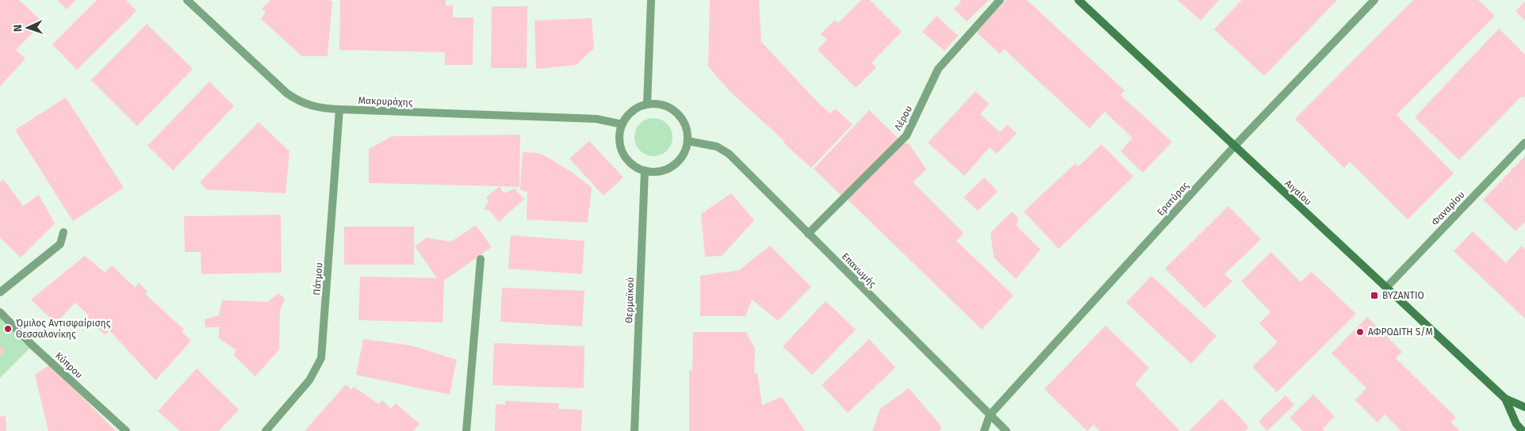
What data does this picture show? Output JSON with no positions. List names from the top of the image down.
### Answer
{
  "streets": {
    "main road": ["Αιγαίου"],
    "street": [
      "Μακρυράχης",
      "Λέρου",
      "Ερατύρας",
      "Φαναρίου",
      "Επανωμής",
      "Πάτμου",
      "Θερμαϊκού",
      "Κύπρου"
    ]
  },
  "crossings": [
    ["Μακρυράχης", "Επανωμής"],
    ["Μακρυράχης", "Πάτμου"],
    ["Μακρυράχης", "Θερμαϊκού"],
    ["Λέρου", "Επανωμής"],
    ["Αιγαίου", "Ερατύρας"],
    ["Αιγαίου", "Φαναρίου"],
    ["Ερατύρας", "Επανωμής"],
    ["Επανωμής", "Θερμαϊκού"]
  ],
  "places": {
    "transit": ["ΒΥΖΑΝΤΙΟ"],
    "other": ["Όμιλος Αντισφαίρισης Θεσσαλονίκης", "ΑΦΡΟΔΙΤΗ S/M"]
  },
  "north": "left"
}
